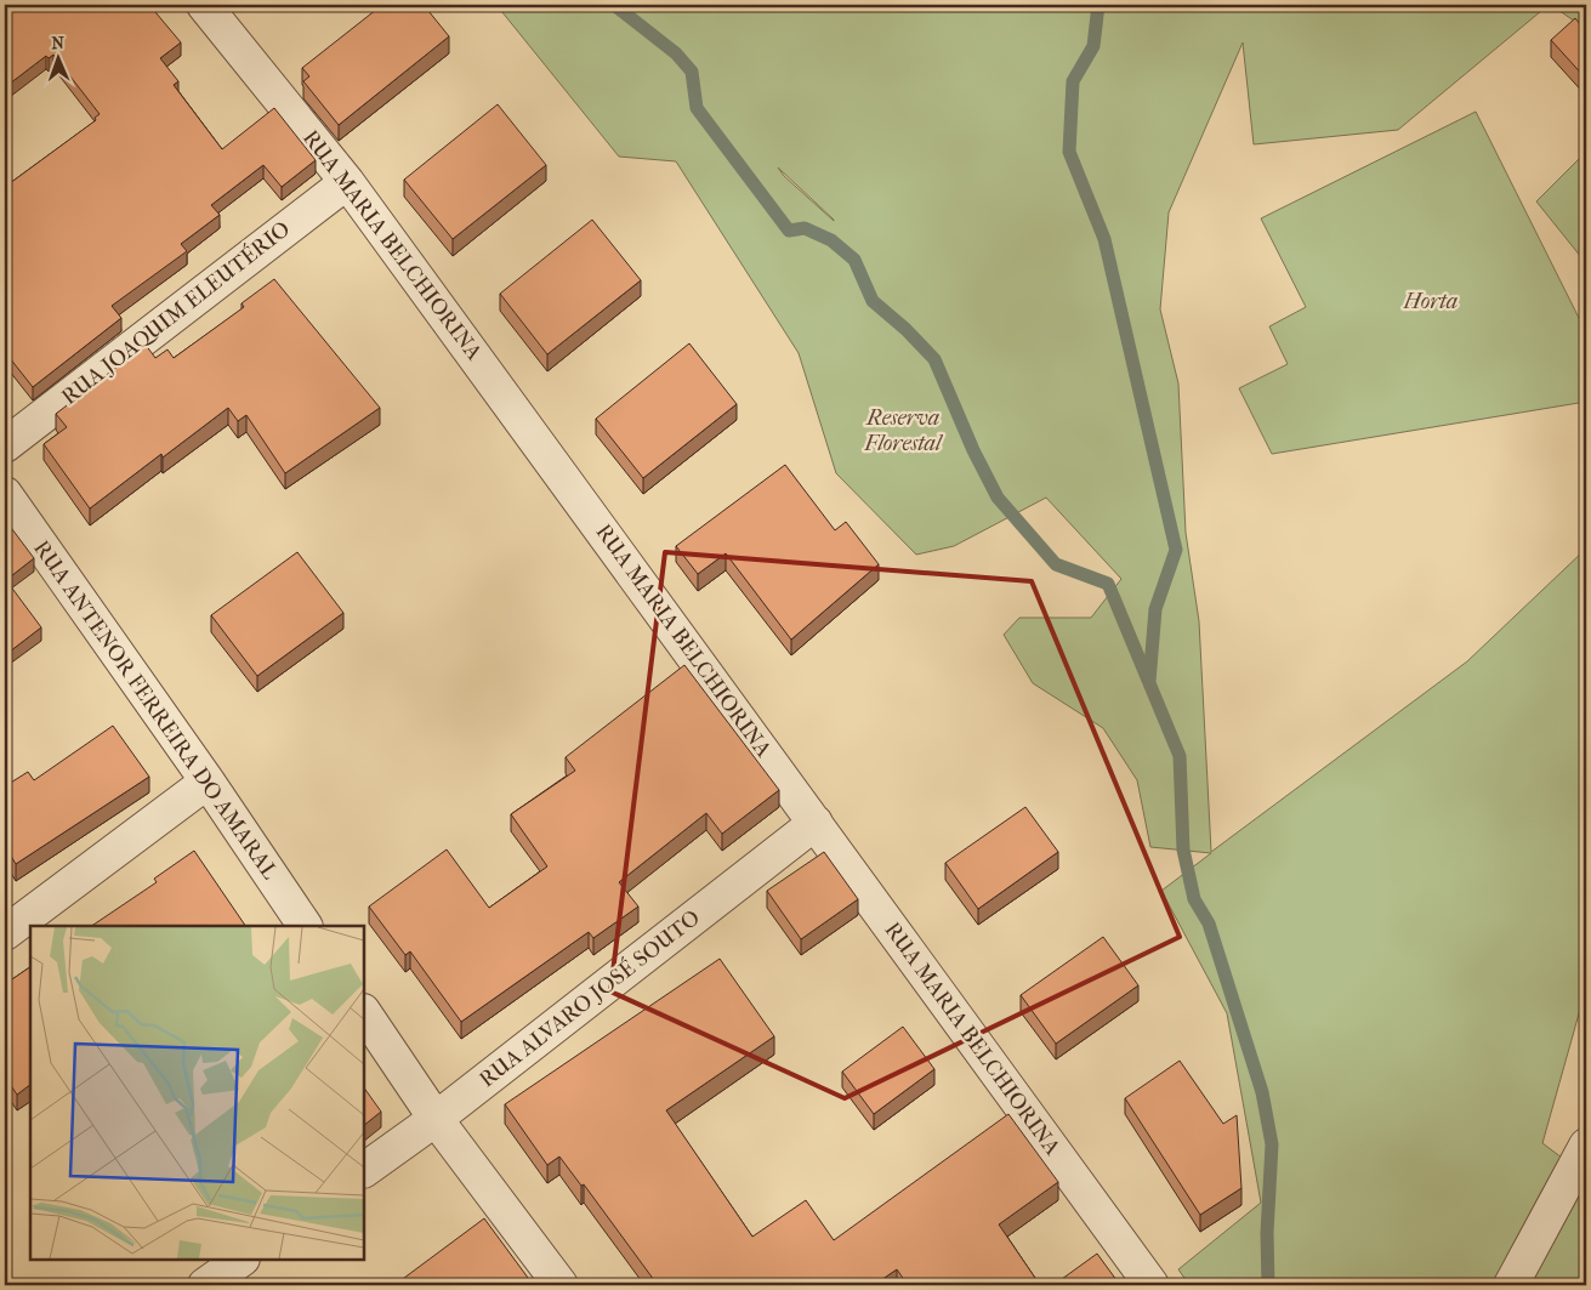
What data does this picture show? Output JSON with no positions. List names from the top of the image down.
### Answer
{
  "streets": {
    "street": [
      "RUA MARIA BELCHIORINA",
      "RUA JOAQUIM ELEUTÉRIO",
      "RUA ANTENOR FERREIRA DO AMARAL",
      "RUA ALVARO JOSÉ SOUTO"
    ]
  },
  "crossings": [
    ["RUA MARIA BELCHIORINA", "RUA JOAQUIM ELEUTÉRIO"],
    ["RUA MARIA BELCHIORINA", "RUA ALVARO JOSÉ SOUTO"]
  ],
  "parks": ["Horta", "Reserva Florestal"],
  "north": "top"
}
